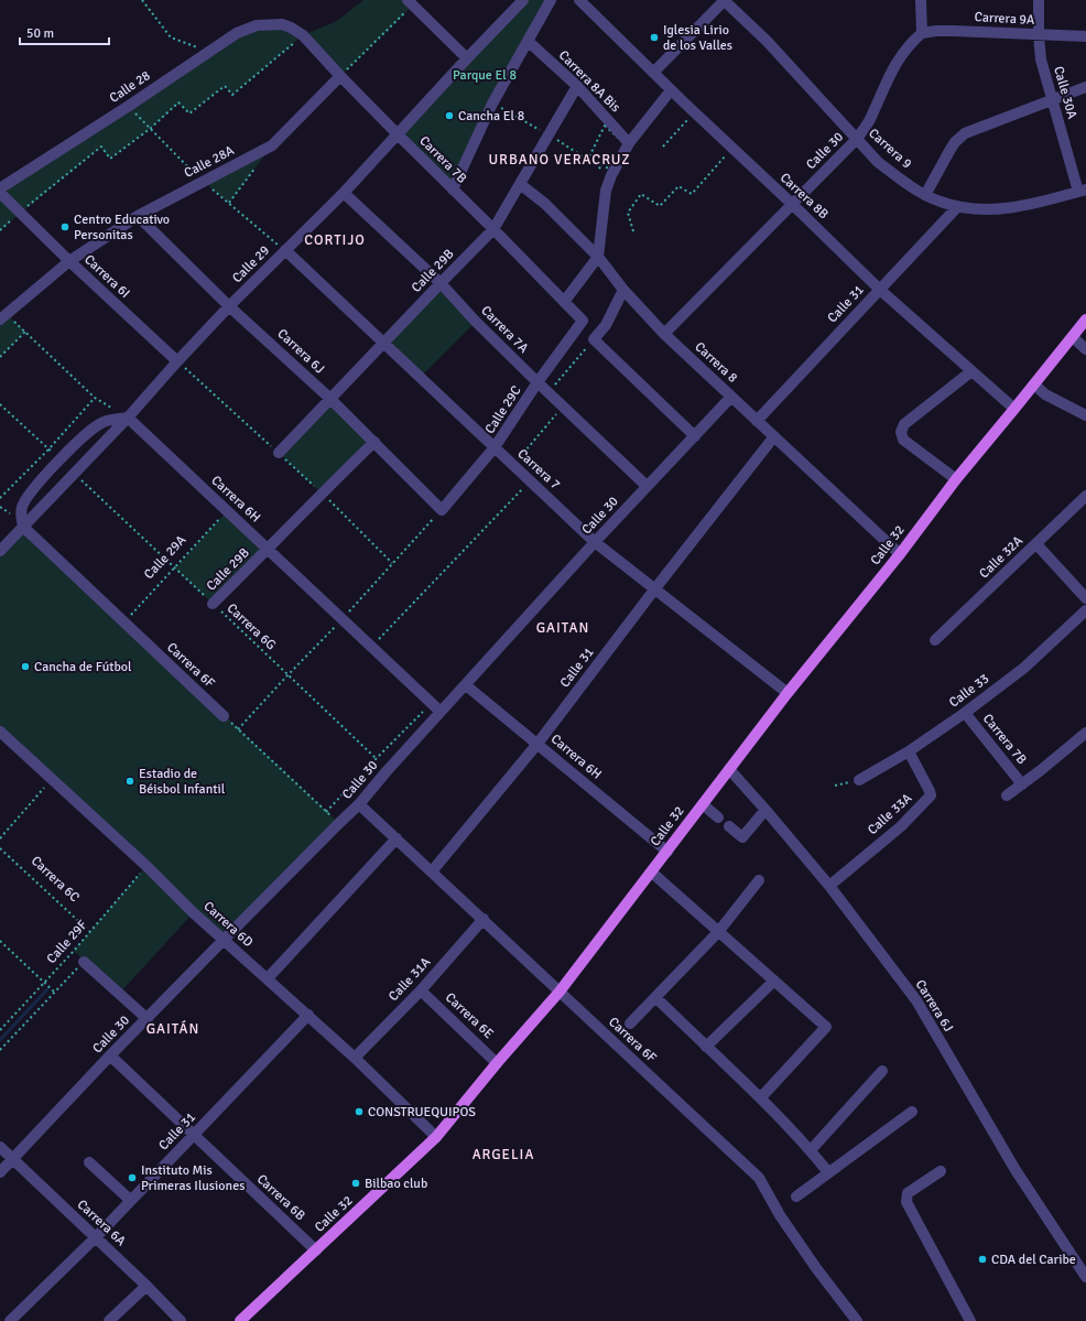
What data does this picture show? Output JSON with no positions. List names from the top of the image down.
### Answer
{
  "streets": {
    "main road": ["Calle 32"],
    "street": [
      "Carrera 9A",
      "Carrera 8A Bis",
      "Calle 28",
      "Calle 30A",
      "Carrera 9",
      "Calle 30",
      "Carrera 7B",
      "Calle 28A",
      "Carrera 8B",
      "Calle 29",
      "Calle 29B",
      "Carrera 6I",
      "Calle 31",
      "Carrera 7A",
      "Carrera 6J",
      "Carrera 8",
      "Calle 29C",
      "Carrera 7",
      "Carrera 6H",
      "Calle 32A",
      "Carrera 6F",
      "Calle 33",
      "Calle 33A",
      "Carrera 6D",
      "Calle 31A",
      "Carrera 6E",
      "Carrera 6B",
      "Carrera 6A"
    ],
    "path": [
      "Calle 29A",
      "Carrera 6G",
      "Carrera 6C",
      "Calle 29F"
    ]
  },
  "crossings": [
    ["Carrera 9A", "Calle 30A"],
    ["Carrera 9A", "Calle 30"],
    ["Carrera 8A Bis", "Calle 29B"],
    ["Calle 28", "Carrera 7B"],
    ["Calle 30A", "Carrera 9"],
    ["Carrera 9", "Calle 30"],
    ["Carrera 9", "Calle 31"],
    ["Calle 30", "Carrera 8B"],
    ["Calle 30", "Carrera 7A"],
    ["Calle 30", "Carrera 8"],
    ["Calle 30", "Carrera 7"],
    ["Calle 30", "Carrera 6H"],
    ["Calle 30", "Carrera 6F"],
    ["Calle 30", "Carrera 6D"],
    ["Calle 30", "Carrera 6B"],
    ["Calle 30", "Carrera 6A"],
    ["Carrera 7B", "Calle 28A"],
    ["Carrera 7B", "Calle 29"],
    ["Carrera 7B", "Calle 29B"],
    ["Carrera 7B", "Calle 29C"],
    ["Carrera 7B", "Calle 33"],
    ["Calle 28A", "Carrera 6I"],
    ["Calle 28A", "Carrera 6J"],
    ["Carrera 8B", "Calle 31"],
    ["Carrera 8B", "Calle 32"],
    ["Calle 29", "Carrera 6I"],
    ["Calle 29", "Carrera 7A"],
    ["Calle 29", "Carrera 6J"],
    ["Calle 29", "Carrera 7"],
    ["Calle 29", "Carrera 6H"],
    ["Calle 29", "Carrera 6G"],
    ["Calle 29", "Carrera 6F"],
    ["Calle 29B", "Carrera 7A"],
    ["Calle 29B", "Carrera 6J"],
    ["Calle 29B", "Carrera 8"],
    ["Calle 29B", "Carrera 7"],
    ["Calle 29B", "Carrera 6H"],
    ["Calle 29B", "Carrera 6G"],
    ["Calle 31", "Carrera 8"],
    ["Calle 31", "Carrera 7"],
    ["Calle 31", "Carrera 6H"],
    ["Calle 31", "Carrera 6F"],
    ["Calle 31", "Carrera 6D"],
    ["Calle 31", "Carrera 6B"],
    ["Calle 31", "Carrera 6A"],
    ["Carrera 7A", "Calle 29C"],
    ["Carrera 6J", "Calle 29C"],
    ["Carrera 6J", "Calle 32"],
    ["Carrera 6J", "Calle 33A"],
    ["Carrera 8", "Calle 32"],
    ["Calle 29C", "Carrera 7"],
    ["Carrera 7", "Calle 32"],
    ["Carrera 6H", "Calle 32"],
    ["Carrera 6H", "Calle 29A"],
    ["Calle 32", "Carrera 6F"],
    ["Calle 32", "Carrera 6D"],
    ["Calle 32", "Carrera 6E"],
    ["Calle 32", "Carrera 6B"],
    ["Calle 29A", "Carrera 6G"],
    ["Calle 29A", "Carrera 6F"],
    ["Carrera 6F", "Calle 31A"],
    ["Calle 33", "Calle 33A"],
    ["Carrera 6C", "Calle 29F"],
    ["Carrera 6D", "Calle 29F"],
    ["Carrera 6D", "Calle 31A"],
    ["Calle 31A", "Carrera 6E"]
  ],
  "districts": [
    "URBANO VERACRUZ",
    "CORTIJO",
    "GAITAN",
    "GAITÁN",
    "ARGELIA"
  ],
  "parks": ["Parque El 8"],
  "places": [
    "Iglesia Lirio de los Valles",
    "Cancha El 8",
    "Centro Educativo Personitas",
    "Cancha de Fútbol",
    "Estadio de Béisbol Infantil",
    "CONSTRUEQUIPOS",
    "Instituto Mis Primeras Ilusiones",
    "Bilbao club",
    "CDA del Caribe"
  ],
  "scale_bar": "50 m"
}
